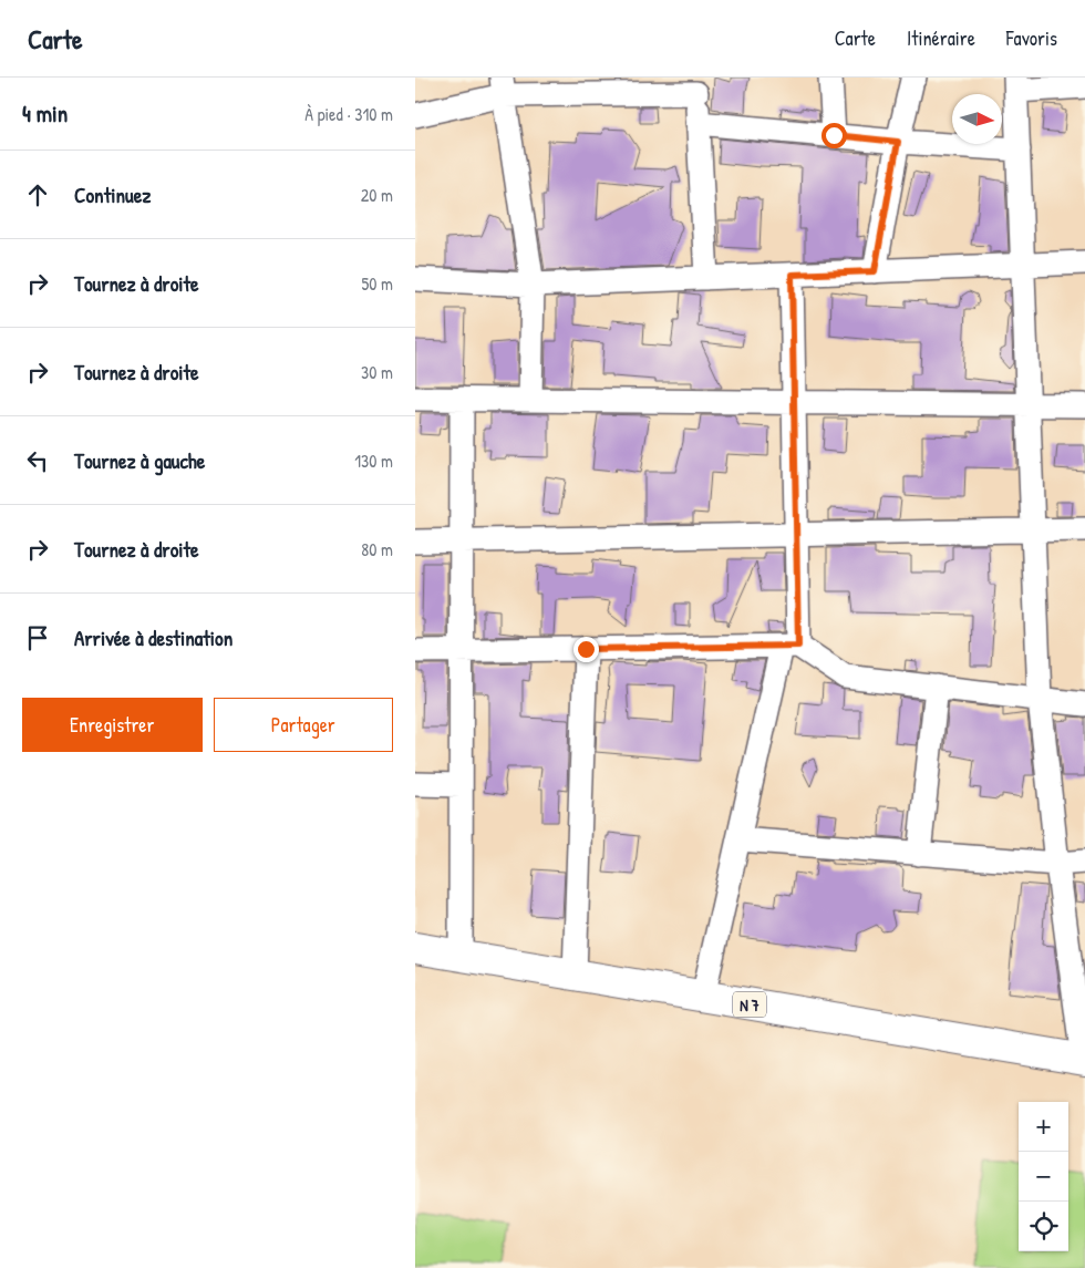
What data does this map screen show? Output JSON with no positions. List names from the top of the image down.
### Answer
{
  "streets": {
    "highway": ["N 7"]
  },
  "north": "right",
  "page": {
    "header": "Carte",
    "nav": ["Carte", "Itinéraire", "Favoris"],
    "heading": ["4 min", "À pied · 310 m"],
    "list": [
      ["Continuez", "20 m"],
      ["Tournez à droite", "50 m"],
      ["Tournez à droite", "30 m"],
      ["Tournez à gauche", "130 m"],
      ["Tournez à droite", "80 m"],
      "Arrivée à destination"
    ],
    "buttons": ["Enregistrer", "Partager"],
    "map_buttons": ["+", "−"]
  }
}
